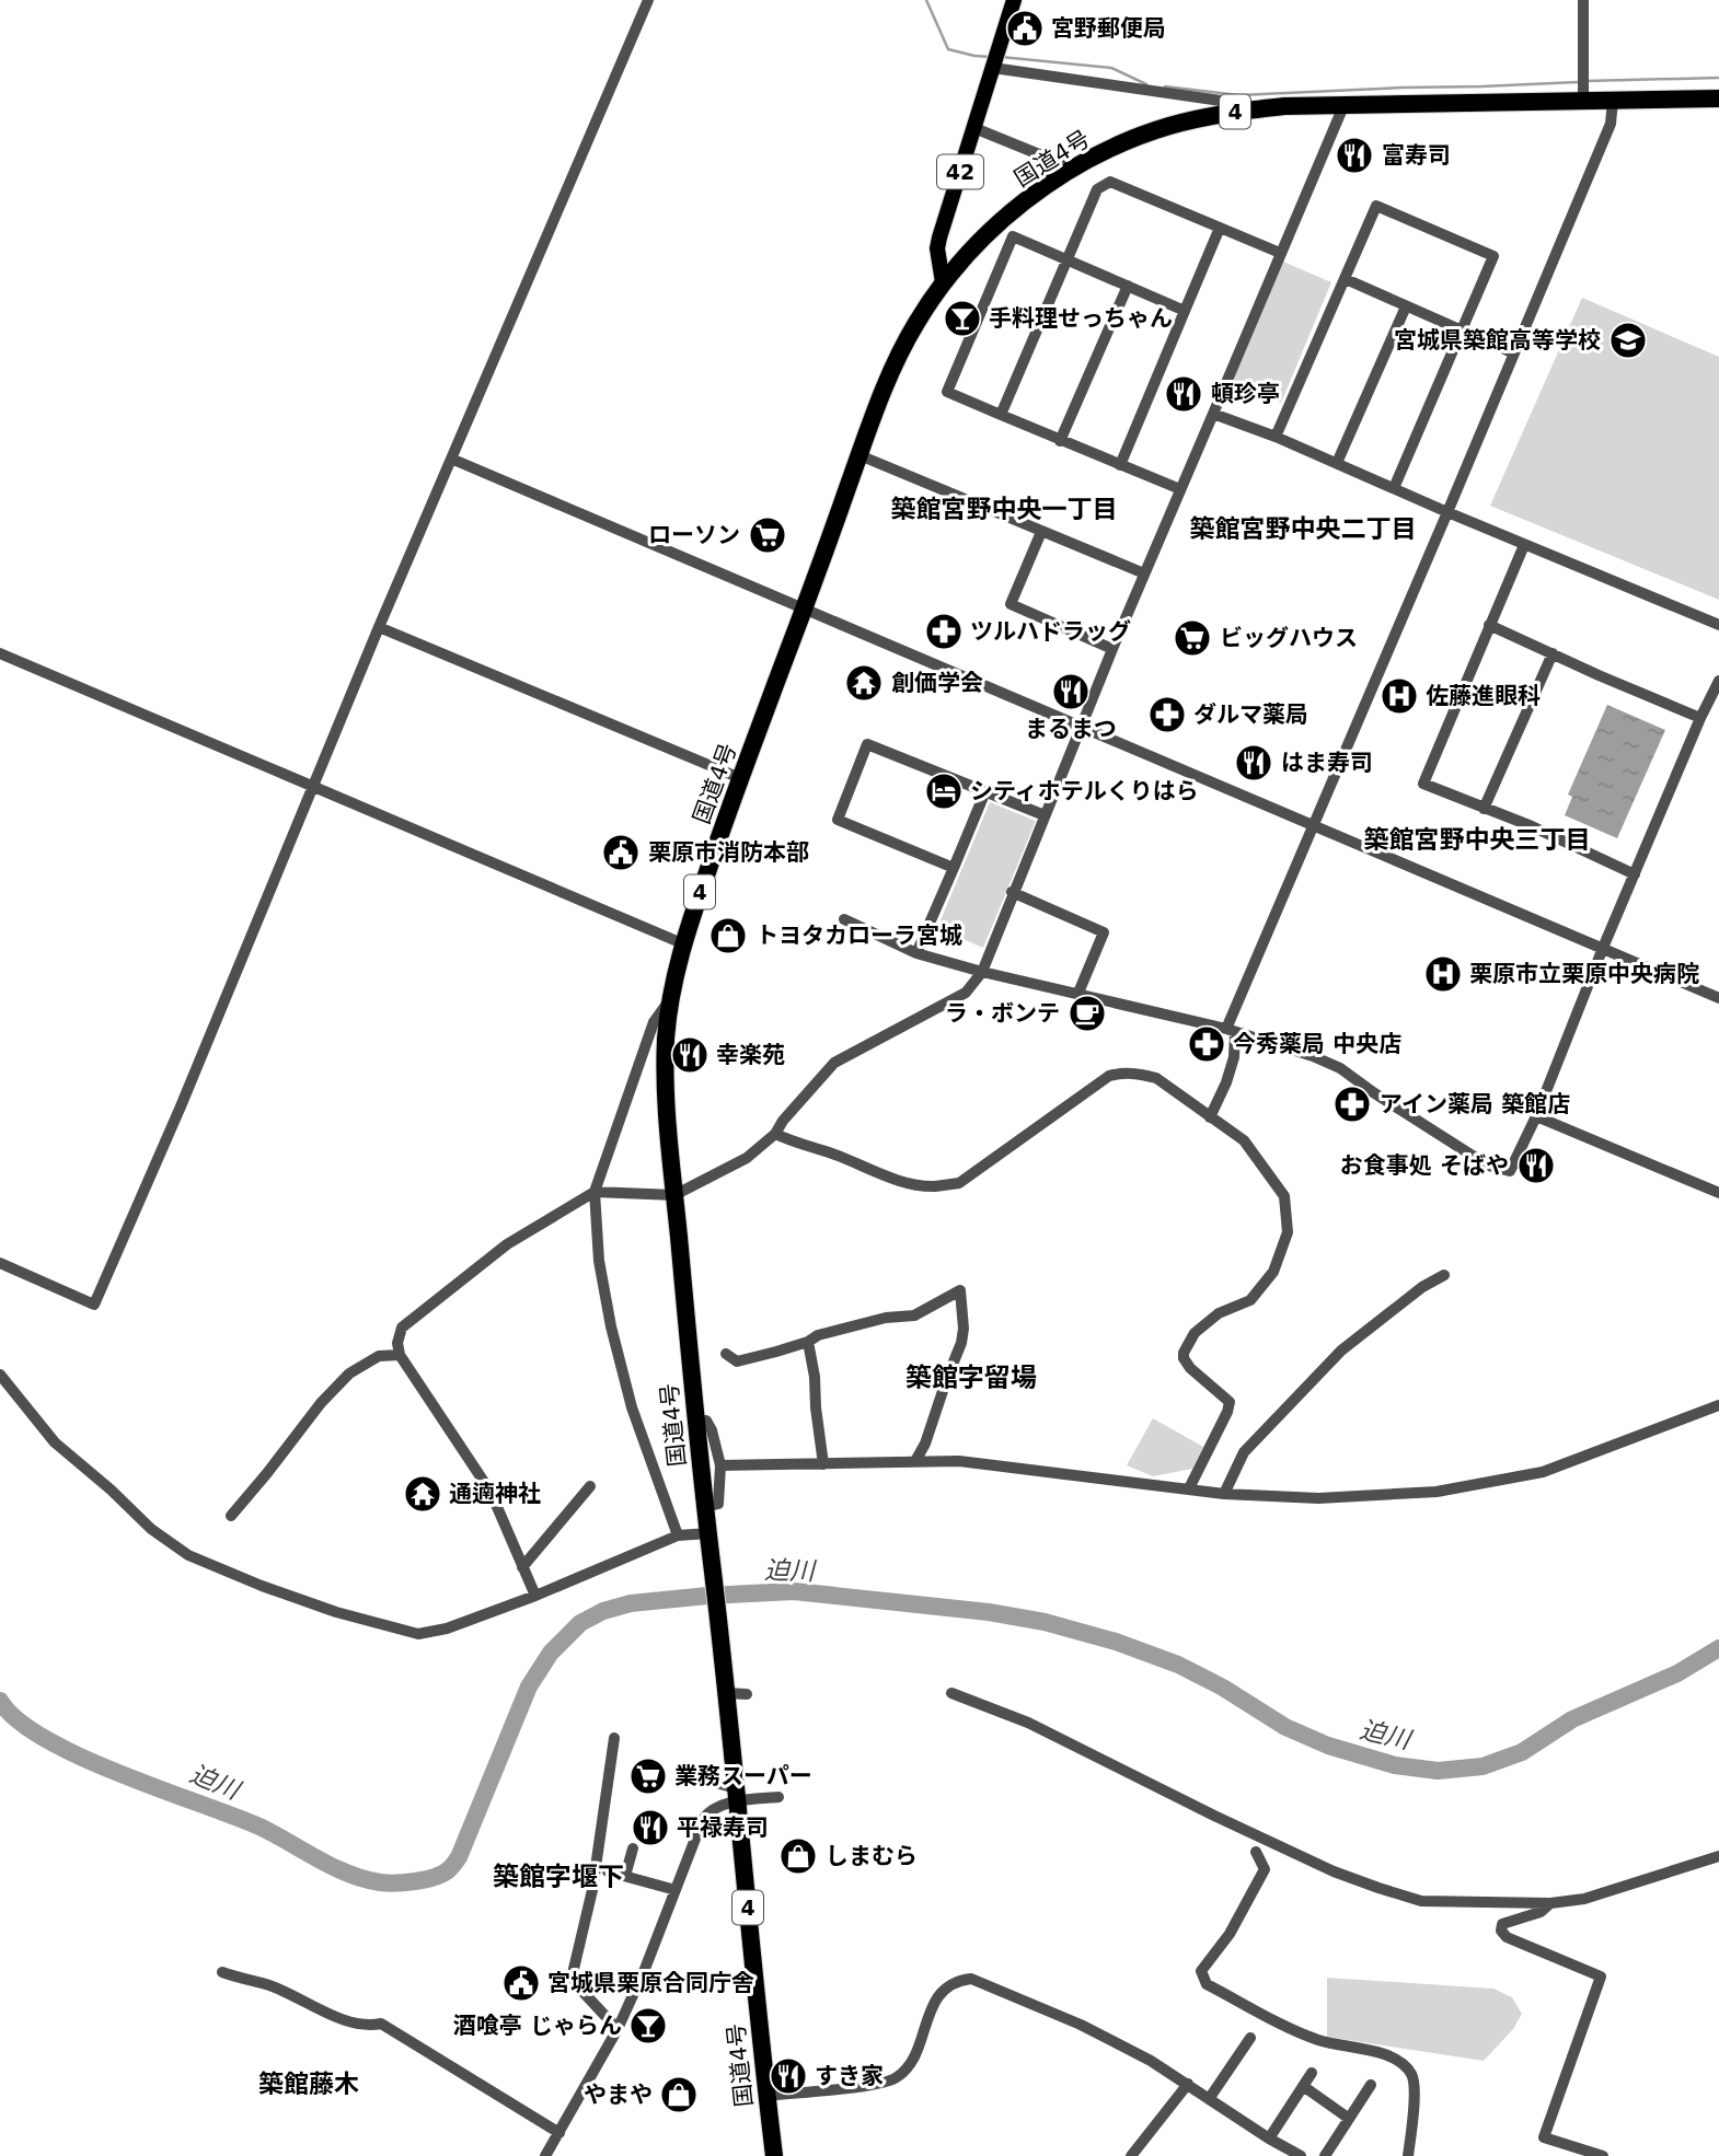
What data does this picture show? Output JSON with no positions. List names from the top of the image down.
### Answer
{
  "streets": {
    "highway": ["4", "国道4号"],
    "main road": ["42"]
  },
  "crossings": [
    ["国道4号", "42"]
  ],
  "districts": [
    "築館宮野中央一丁目",
    "築館宮野中央二丁目",
    "築館宮野中央三丁目",
    "築館字留場",
    "築館字堰下",
    "築館藤木"
  ],
  "water": ["迫川"],
  "places": {
    "public building": ["宮野郵便局", "栗原市消防本部", "宮城県栗原合同庁舎"],
    "restaurant": [
      "富寿司",
      "頓珍亭",
      "まるまつ",
      "はま寿司",
      "幸楽苑",
      "お食事処 そばや",
      "平禄寿司",
      "すき家"
    ],
    "bar": ["手料理せっちゃん", "酒喰亭 じゃらん"],
    "school or university": ["宮城県築館高等学校"],
    "supermarket": ["ローソン", "ビッグハウス", "業務スーパー"],
    "pharmacy": [
      "ツルハドラッグ",
      "ダルマ薬局",
      "今秀薬局 中央店",
      "アイン薬局 築館店"
    ],
    "temple": ["創価学会", "通遖神社"],
    "hospital": ["佐藤進眼科", "栗原市立栗原中央病院"],
    "hotel": ["シティホテルくりはら"],
    "shop": ["トヨタカローラ宮城", "しまむら", "やまや"],
    "cafe": ["ラ・ボンテ"]
  }
}
